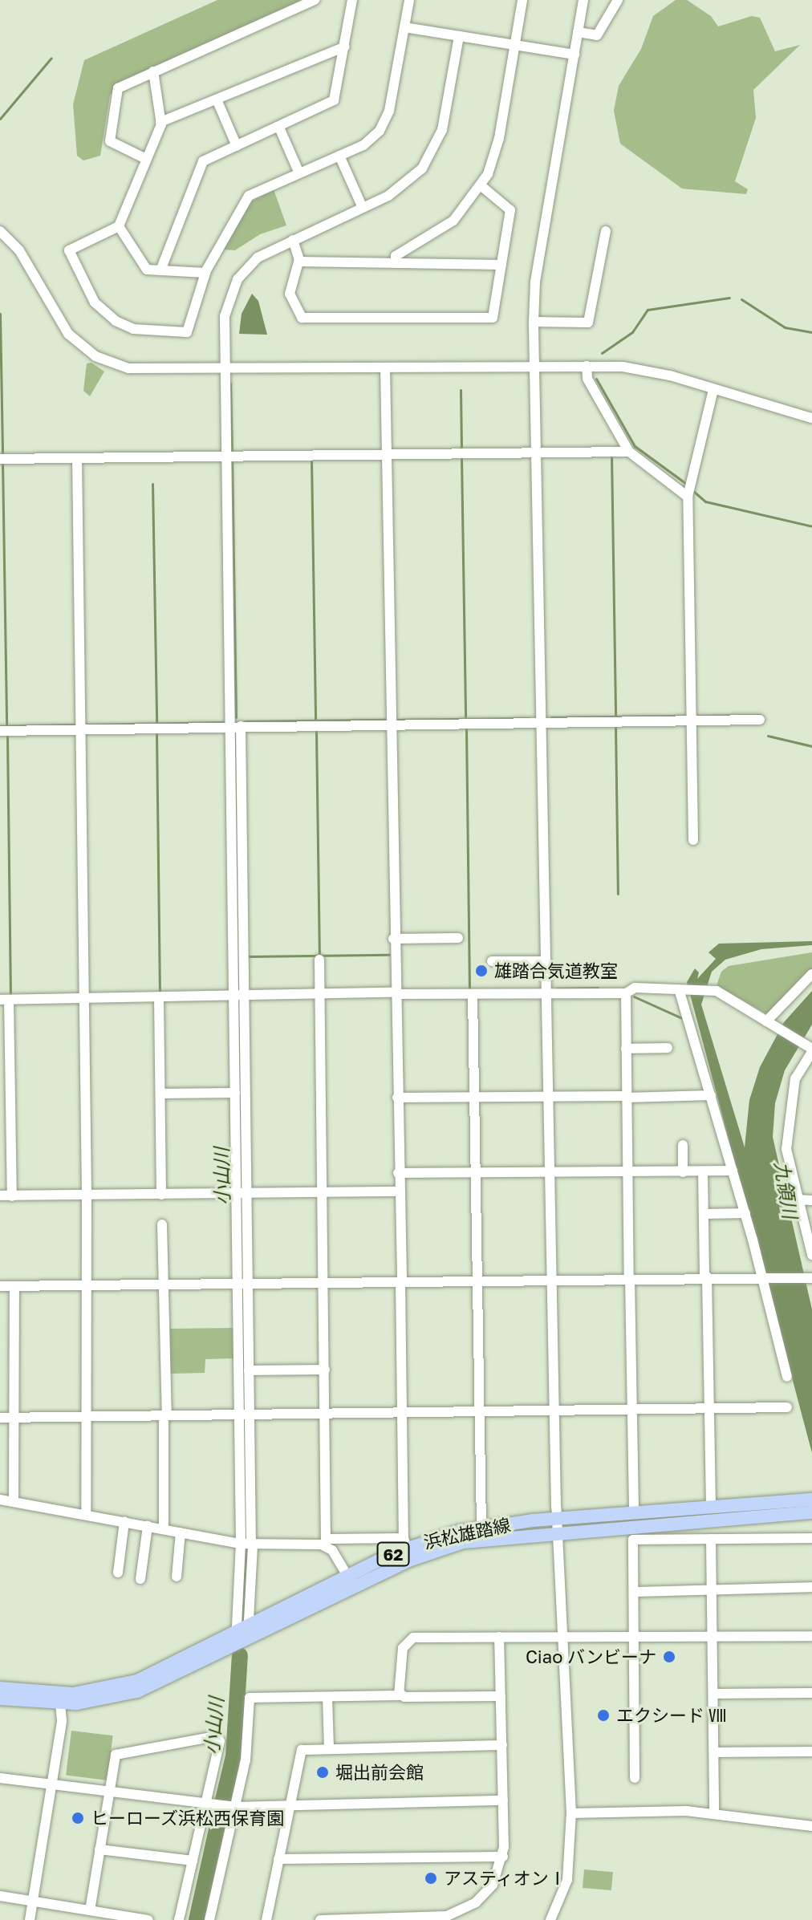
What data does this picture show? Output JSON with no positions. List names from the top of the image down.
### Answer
{
  "streets": {
    "main road": ["浜松雄踏線", "62"]
  },
  "water": ["小山川", "九領川"],
  "places": [
    "雄踏合気道教室",
    "Ciao バンビーナ",
    "エクシード Ⅷ",
    "堀出前会館",
    "ヒーローズ浜松西保育園",
    "アスティオンⅠ"
  ]
}
